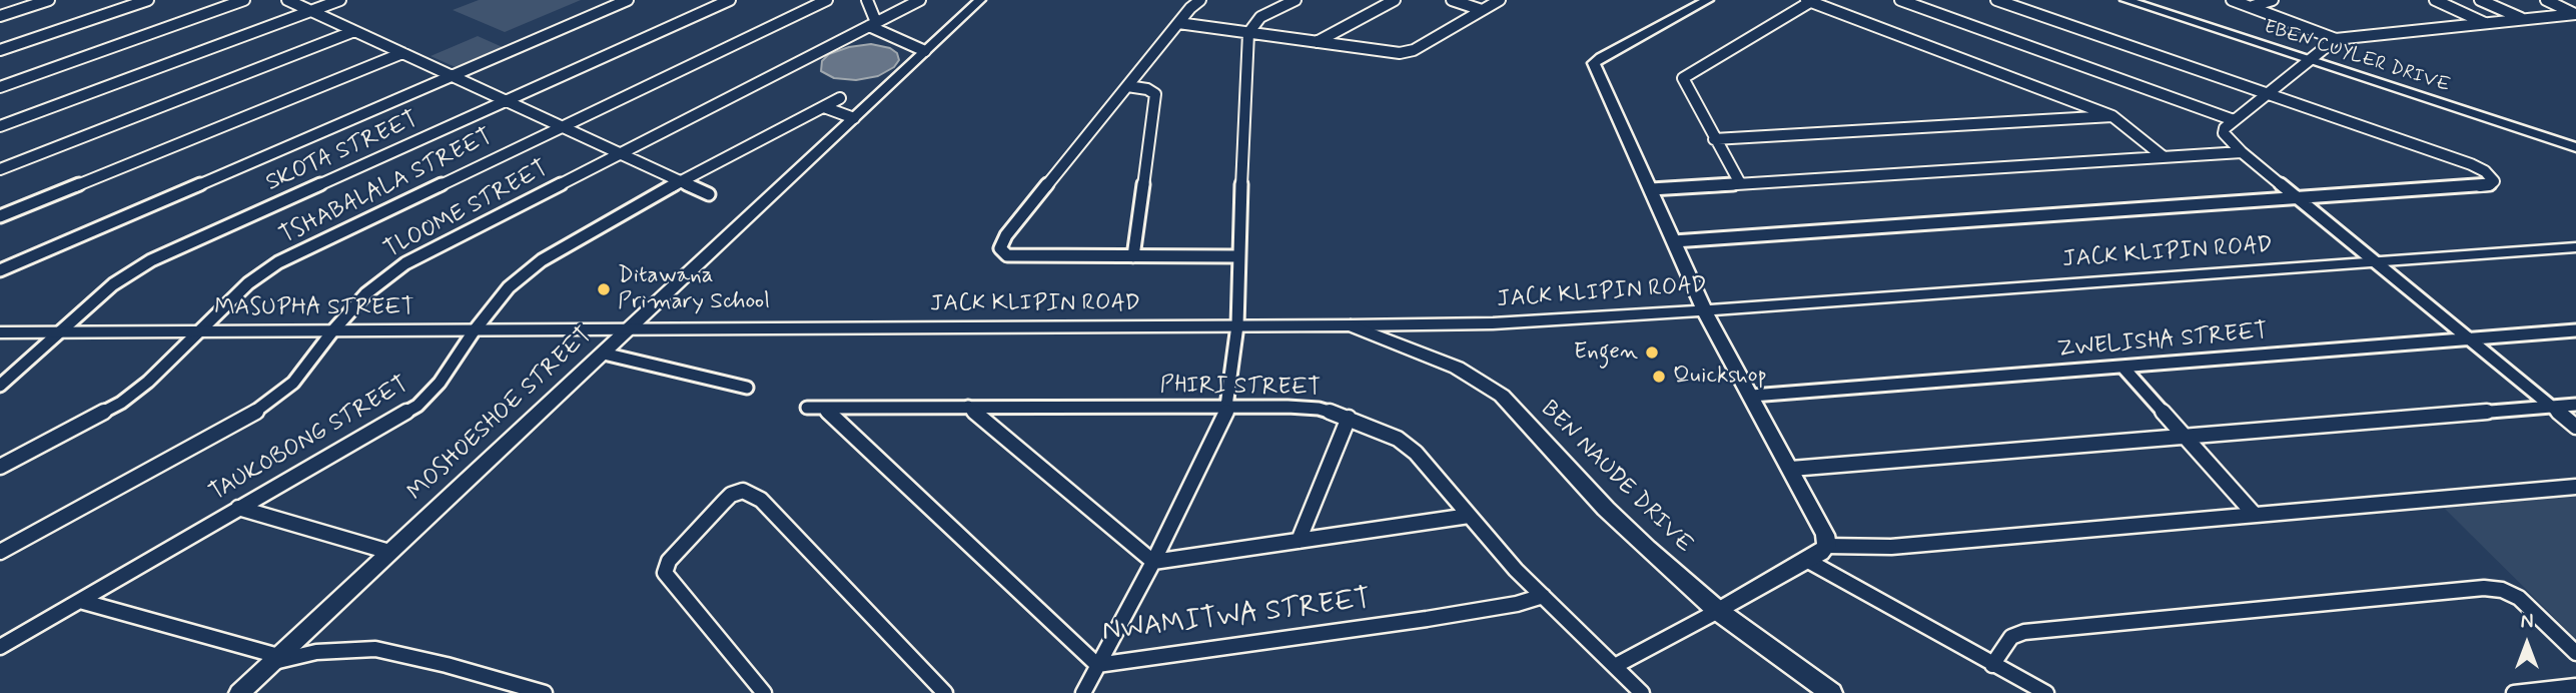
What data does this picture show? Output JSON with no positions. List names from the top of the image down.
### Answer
{
  "streets": {
    "main road": ["JACK KLIPIN ROAD", "MASUPHA STREET", "BEN NAUDE DRIVE"],
    "street": [
      "EBEN CUYLER DRIVE",
      "SKOTA STREET",
      "TSHABALALA STREET",
      "TLOOME STREET",
      "ZWELISHA STREET",
      "PHIRI STREET",
      "MOSHOESHOE STREET",
      "TAUKOBONG STREET",
      "NWAMITWA STREET"
    ]
  },
  "crossings": [
    ["SKOTA STREET", "MASUPHA STREET"],
    ["TSHABALALA STREET", "MASUPHA STREET"],
    ["TLOOME STREET", "MASUPHA STREET"],
    ["JACK KLIPIN ROAD", "MASUPHA STREET"],
    ["JACK KLIPIN ROAD", "MOSHOESHOE STREET"],
    ["JACK KLIPIN ROAD", "BEN NAUDE DRIVE"],
    ["MASUPHA STREET", "MOSHOESHOE STREET"],
    ["MASUPHA STREET", "TAUKOBONG STREET"],
    ["PHIRI STREET", "NWAMITWA STREET"]
  ],
  "places": ["Ditawana Primary School", "Engen", "Quickshop"],
  "north": "top"
}
